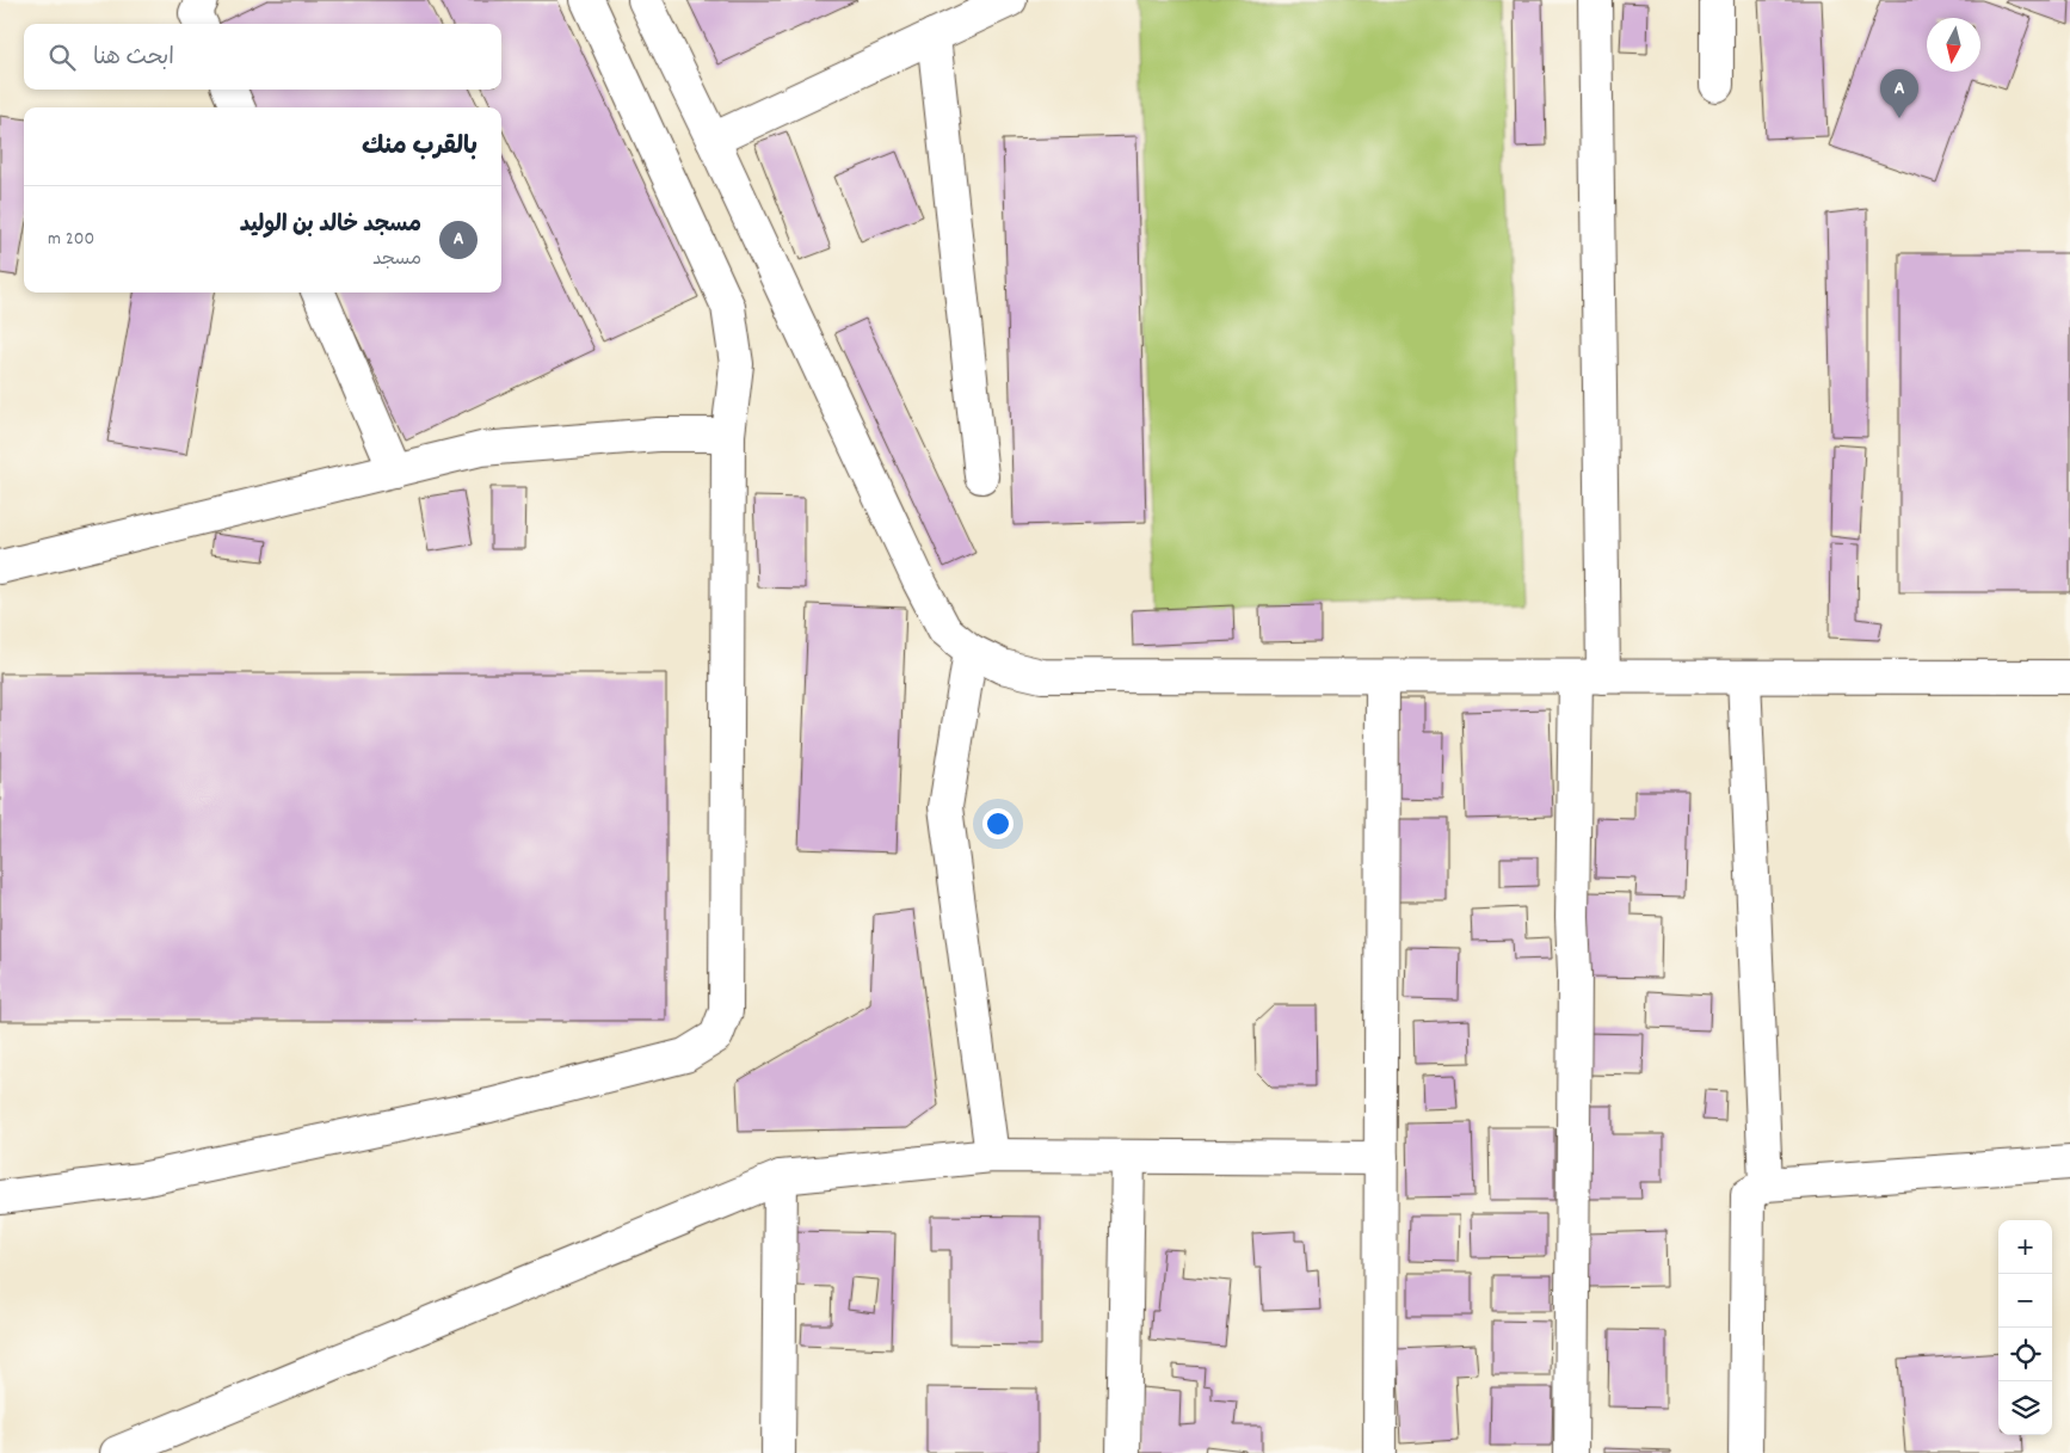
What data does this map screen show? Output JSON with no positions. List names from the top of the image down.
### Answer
{
  "north": "bottom",
  "page": {
    "search": "ابحث هنا",
    "pins": "A",
    "heading": "بالقرب منك",
    "list": [
      {
        "mark": "A",
        "name": "مسجد خالد بن الوليد",
        "note": "مسجد",
        "value": "200 m"
      }
    ],
    "map_buttons": ["+", "−"]
  }
}
